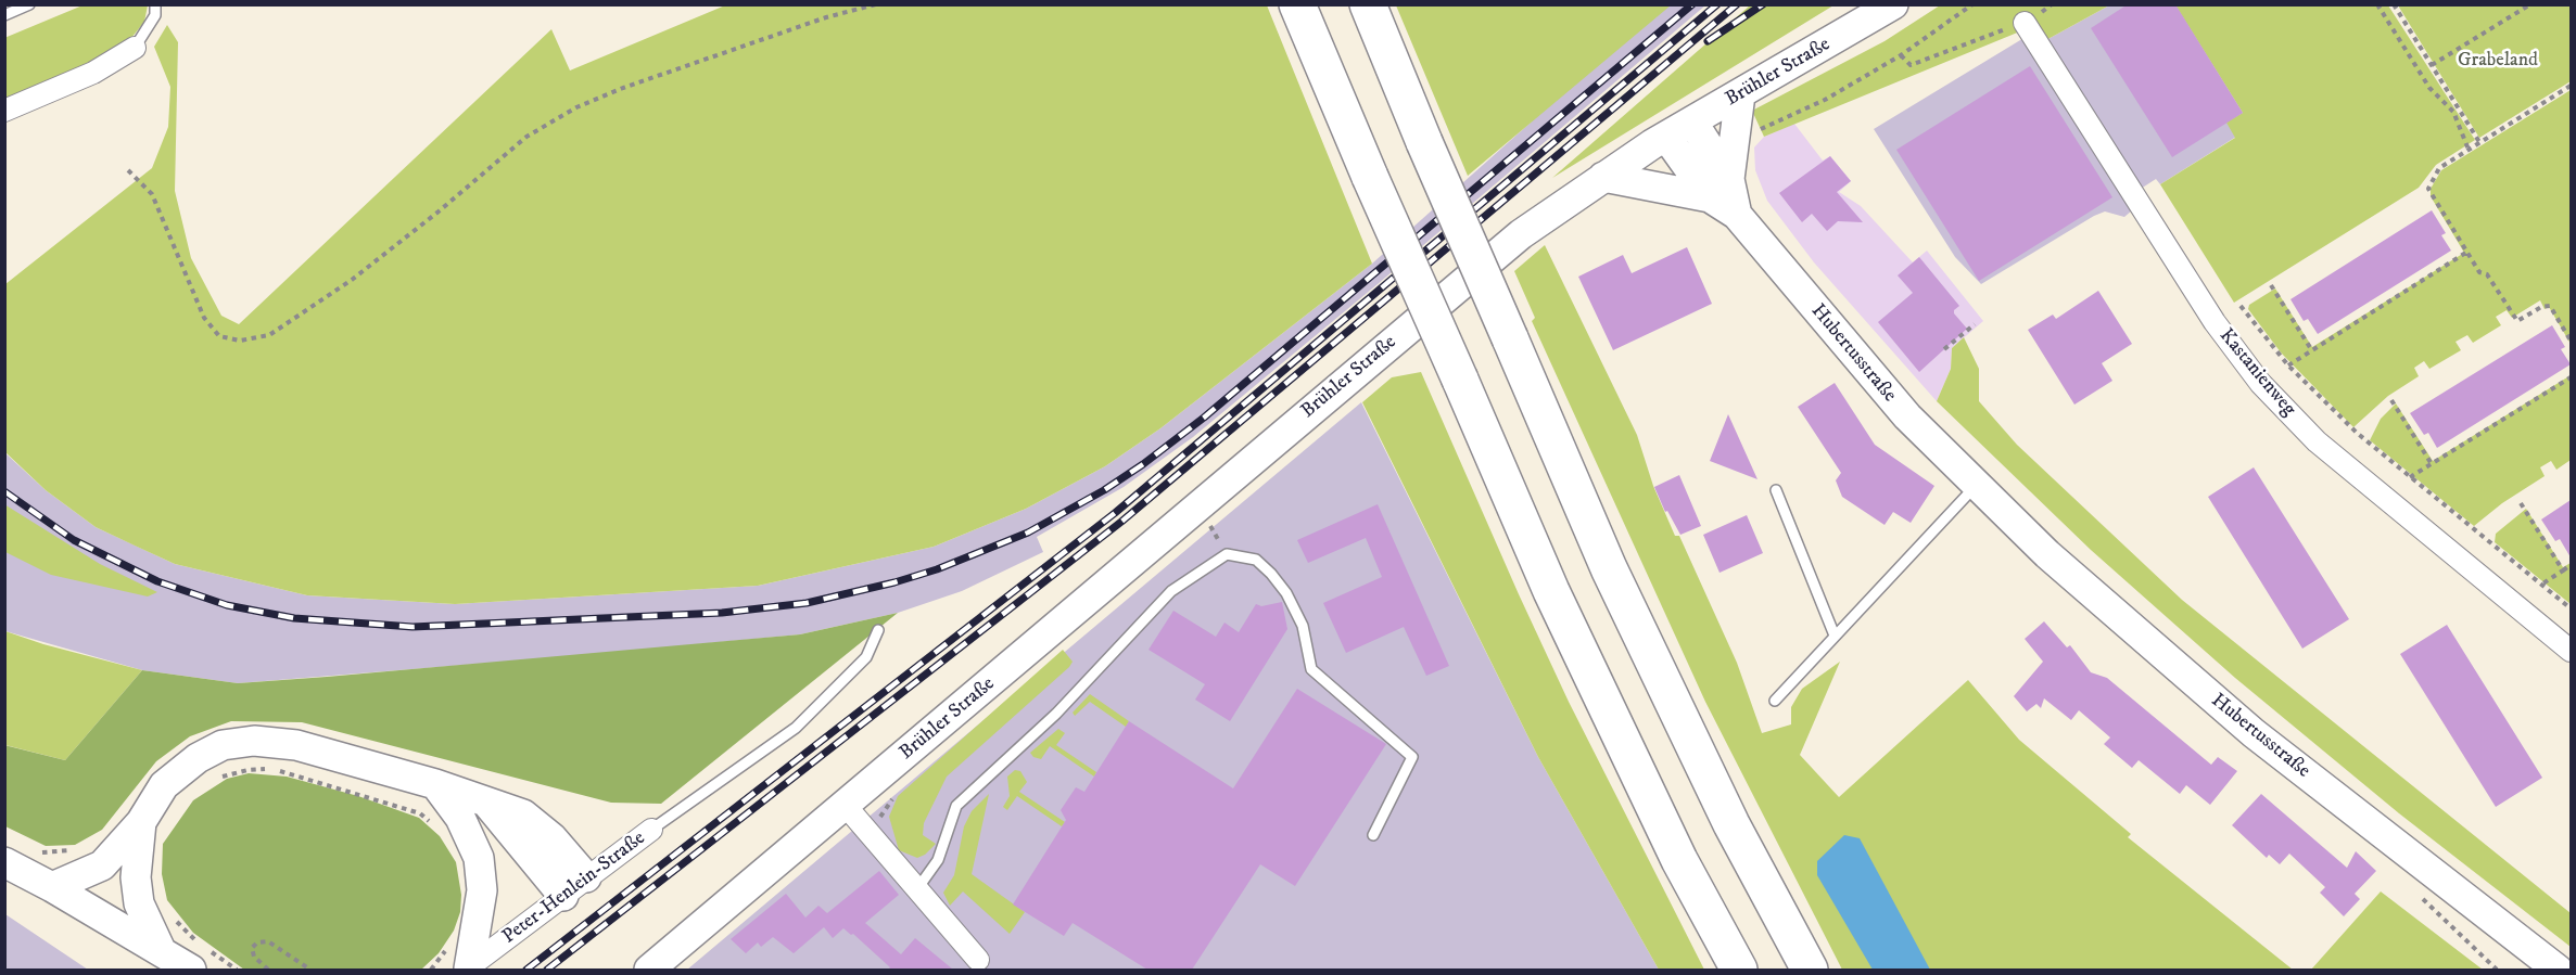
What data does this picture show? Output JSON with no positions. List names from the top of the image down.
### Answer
{
  "streets": {
    "main road": ["Brühler Straße", "Hubertusstraße"],
    "street": ["Kastanienweg", "Peter-Henlein-Straße"]
  },
  "crossings": [
    ["Brühler Straße", "Hubertusstraße"]
  ],
  "parks": ["Grabeland"]
}
